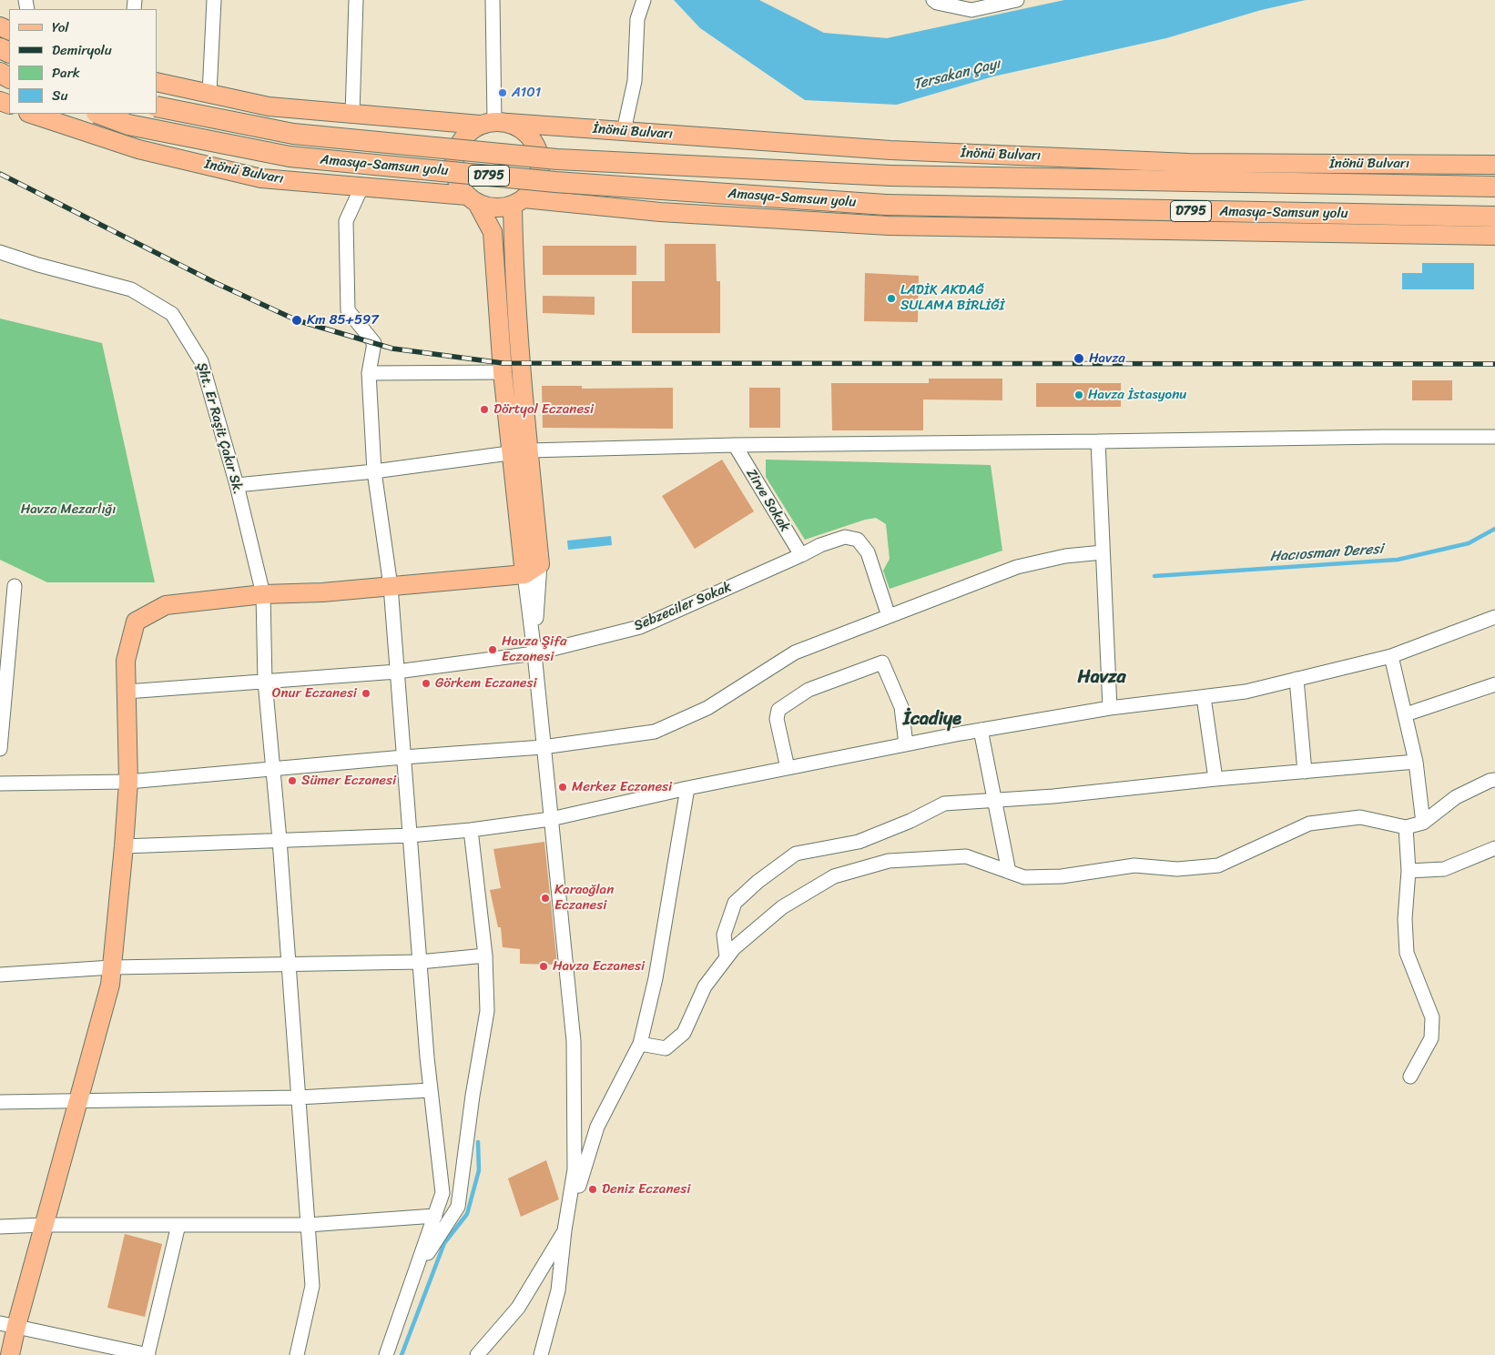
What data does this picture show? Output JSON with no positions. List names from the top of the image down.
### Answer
{
  "streets": {
    "highway": ["Amasya-Samsun yolu", "D795"],
    "main road": ["İnönü Bulvarı"],
    "street": ["Şht. Er Raşit Çakır Sk.", "Zirve Sokak", "Sebzeciler Sokak"]
  },
  "crossings": [
    ["Şht. Er Raşit Çakır Sk.", "Sebzeciler Sokak"],
    ["Zirve Sokak", "Sebzeciler Sokak"]
  ],
  "districts": ["Havza", "İcadiye"],
  "water": ["Tersakan Çayı", "Hacıosman Deresi"],
  "parks": ["Havza Mezarlığı"],
  "places": [
    "A101",
    "LADİK AKDAĞ SULAMA BİRLİĞİ",
    "Km 85+597",
    "Havza",
    "Havza İstasyonu",
    "Dörtyol Eczanesi",
    "Havza Şifa Eczanesi",
    "Görkem Eczanesi",
    "Onur Eczanesi",
    "Sümer Eczanesi",
    "Merkez Eczanesi",
    "Karaoğlan Eczanesi",
    "Havza Eczanesi",
    "Deniz Eczanesi"
  ],
  "legend": [
    "Yol",
    "Demiryolu",
    "Park",
    "Su"
  ]
}
